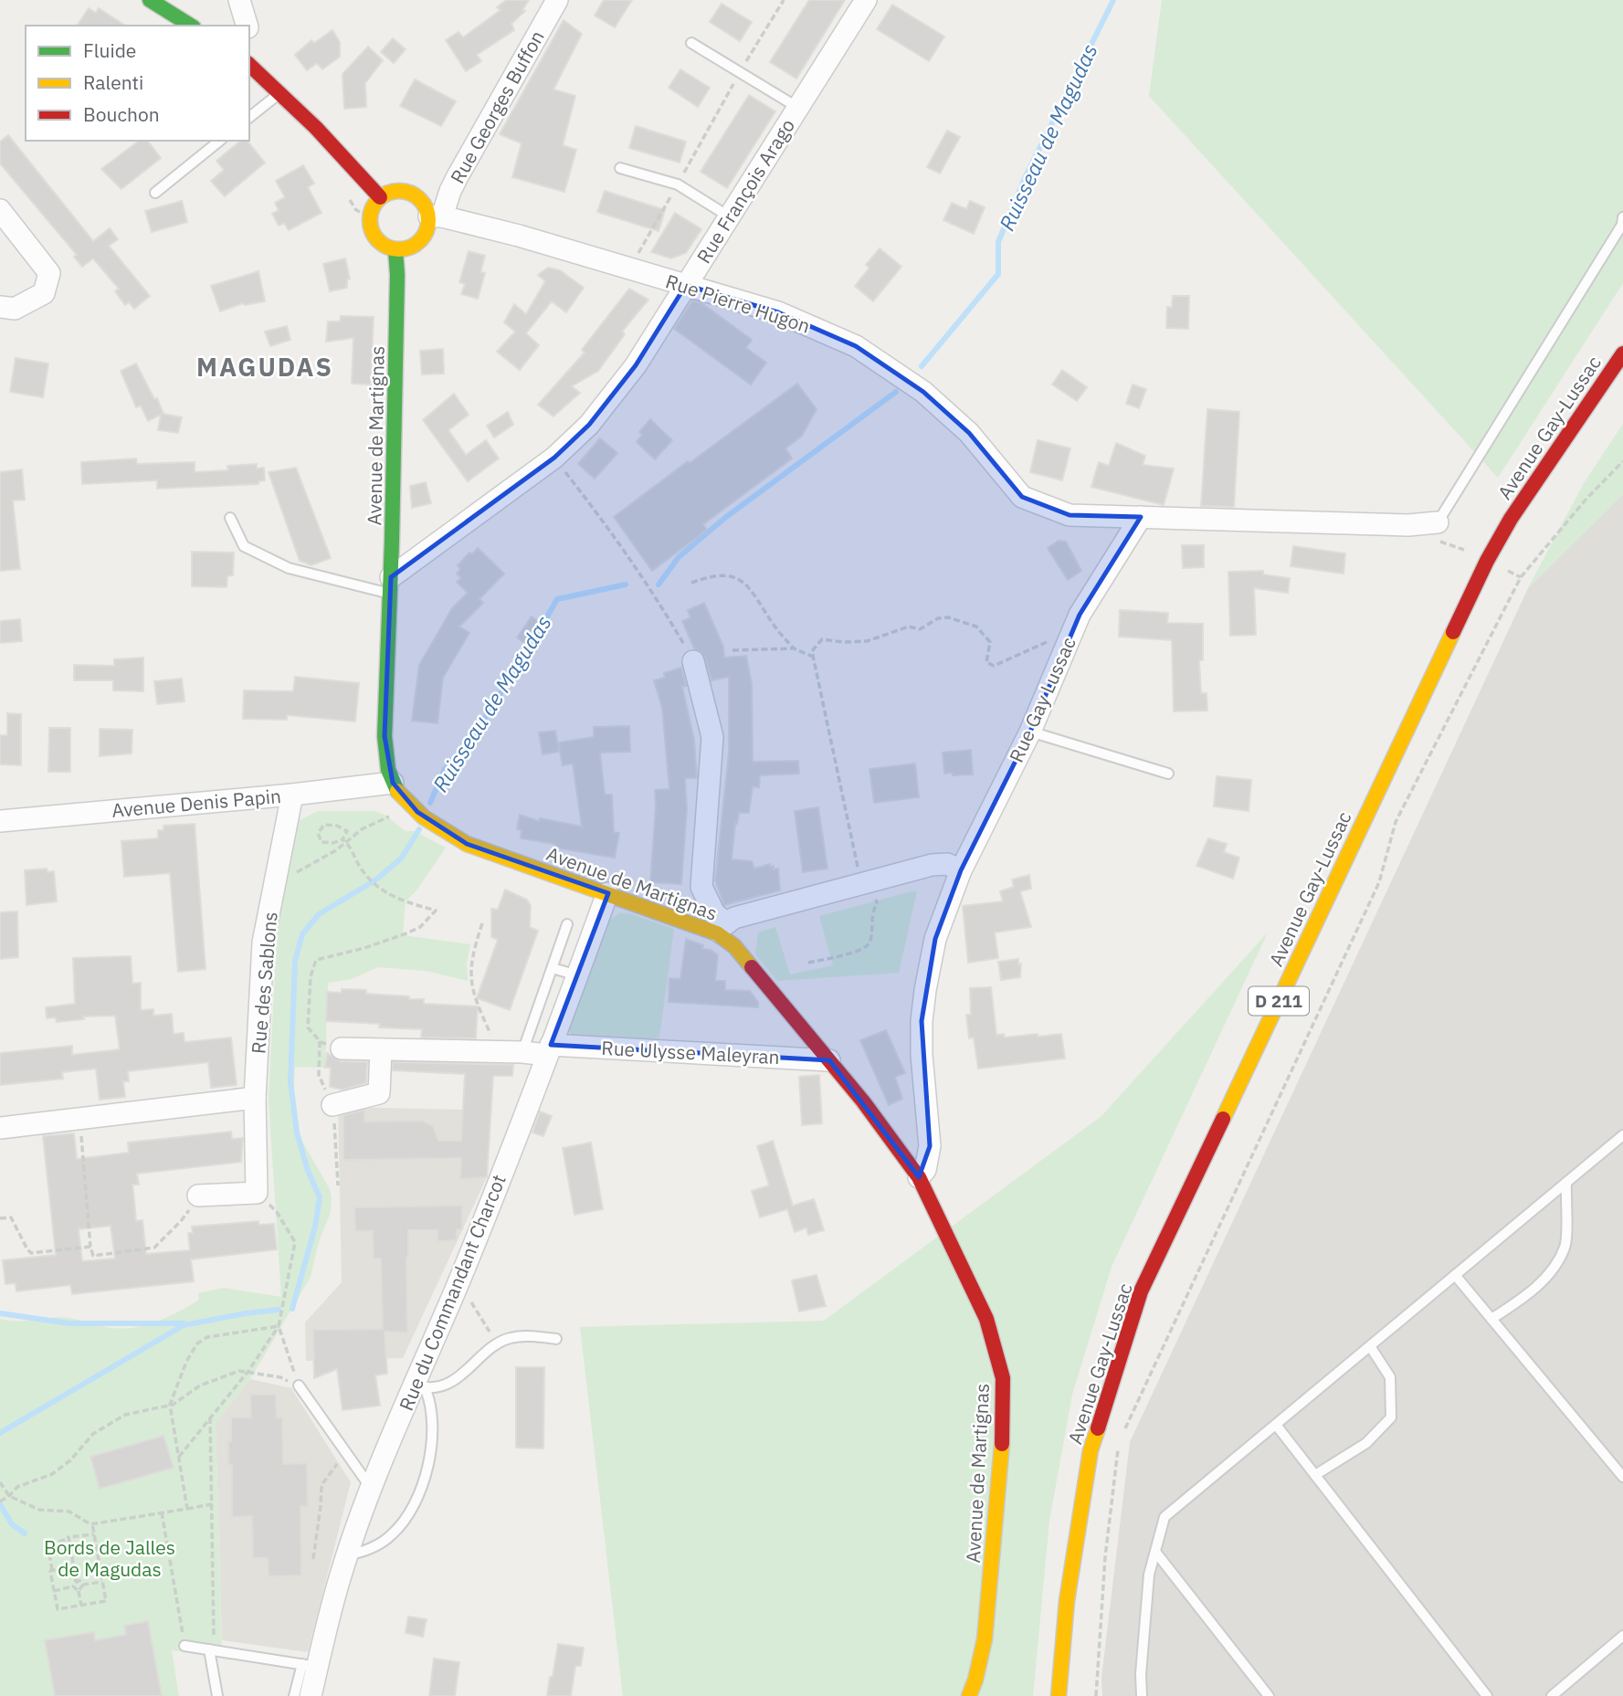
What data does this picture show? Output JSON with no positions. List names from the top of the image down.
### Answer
{
  "streets": {
    "street": [
      "Rue Georges Buffon",
      "Rue François Arago",
      "Rue Pierre Hugon",
      "Avenue Gay-Lussac",
      "Avenue de Martignas",
      "Rue Gay Lussac",
      "Avenue Denis Papin",
      "Rue des Sablons",
      "D 211",
      "Rue Ulysse Maleyran",
      "Rue du Commandant Charcot"
    ]
  },
  "crossings": [
    ["Rue Georges Buffon", "Rue Pierre Hugon"],
    ["Rue Georges Buffon", "Avenue de Martignas"],
    ["Rue François Arago", "Rue Pierre Hugon"],
    ["Rue François Arago", "Avenue de Martignas"],
    ["Rue Pierre Hugon", "Avenue de Martignas"],
    ["Rue Pierre Hugon", "Rue Gay Lussac"],
    ["Avenue de Martignas", "Rue Gay Lussac"],
    ["Avenue de Martignas", "Avenue Denis Papin"],
    ["Avenue de Martignas", "Rue Ulysse Maleyran"],
    ["Avenue de Martignas", "Rue du Commandant Charcot"],
    ["Avenue Denis Papin", "Rue des Sablons"],
    ["Rue Ulysse Maleyran", "Rue du Commandant Charcot"]
  ],
  "districts": ["MAGUDAS"],
  "water": ["Ruisseau de Magudas"],
  "parks": ["Bords de Jalles de Magudas"],
  "legend": ["Fluide", "Ralenti", "Bouchon"]
}
